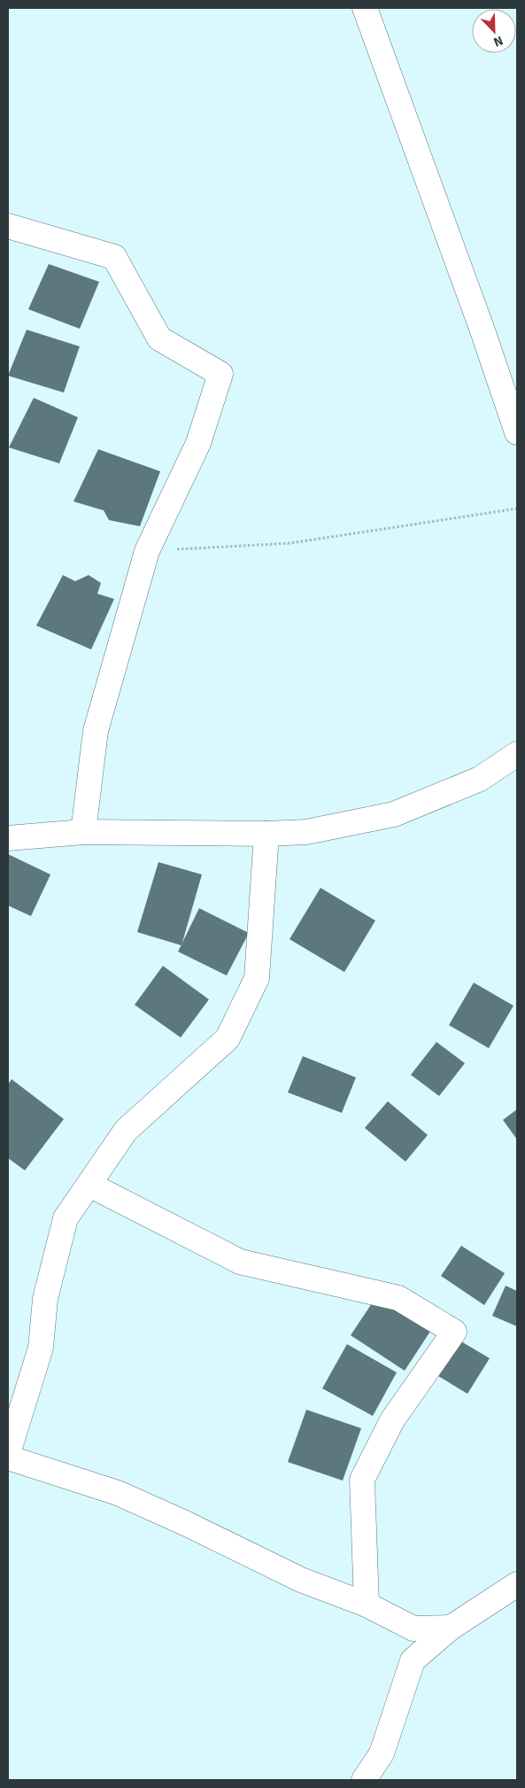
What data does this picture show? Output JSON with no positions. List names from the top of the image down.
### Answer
{
  "north": "bottom right"
}
